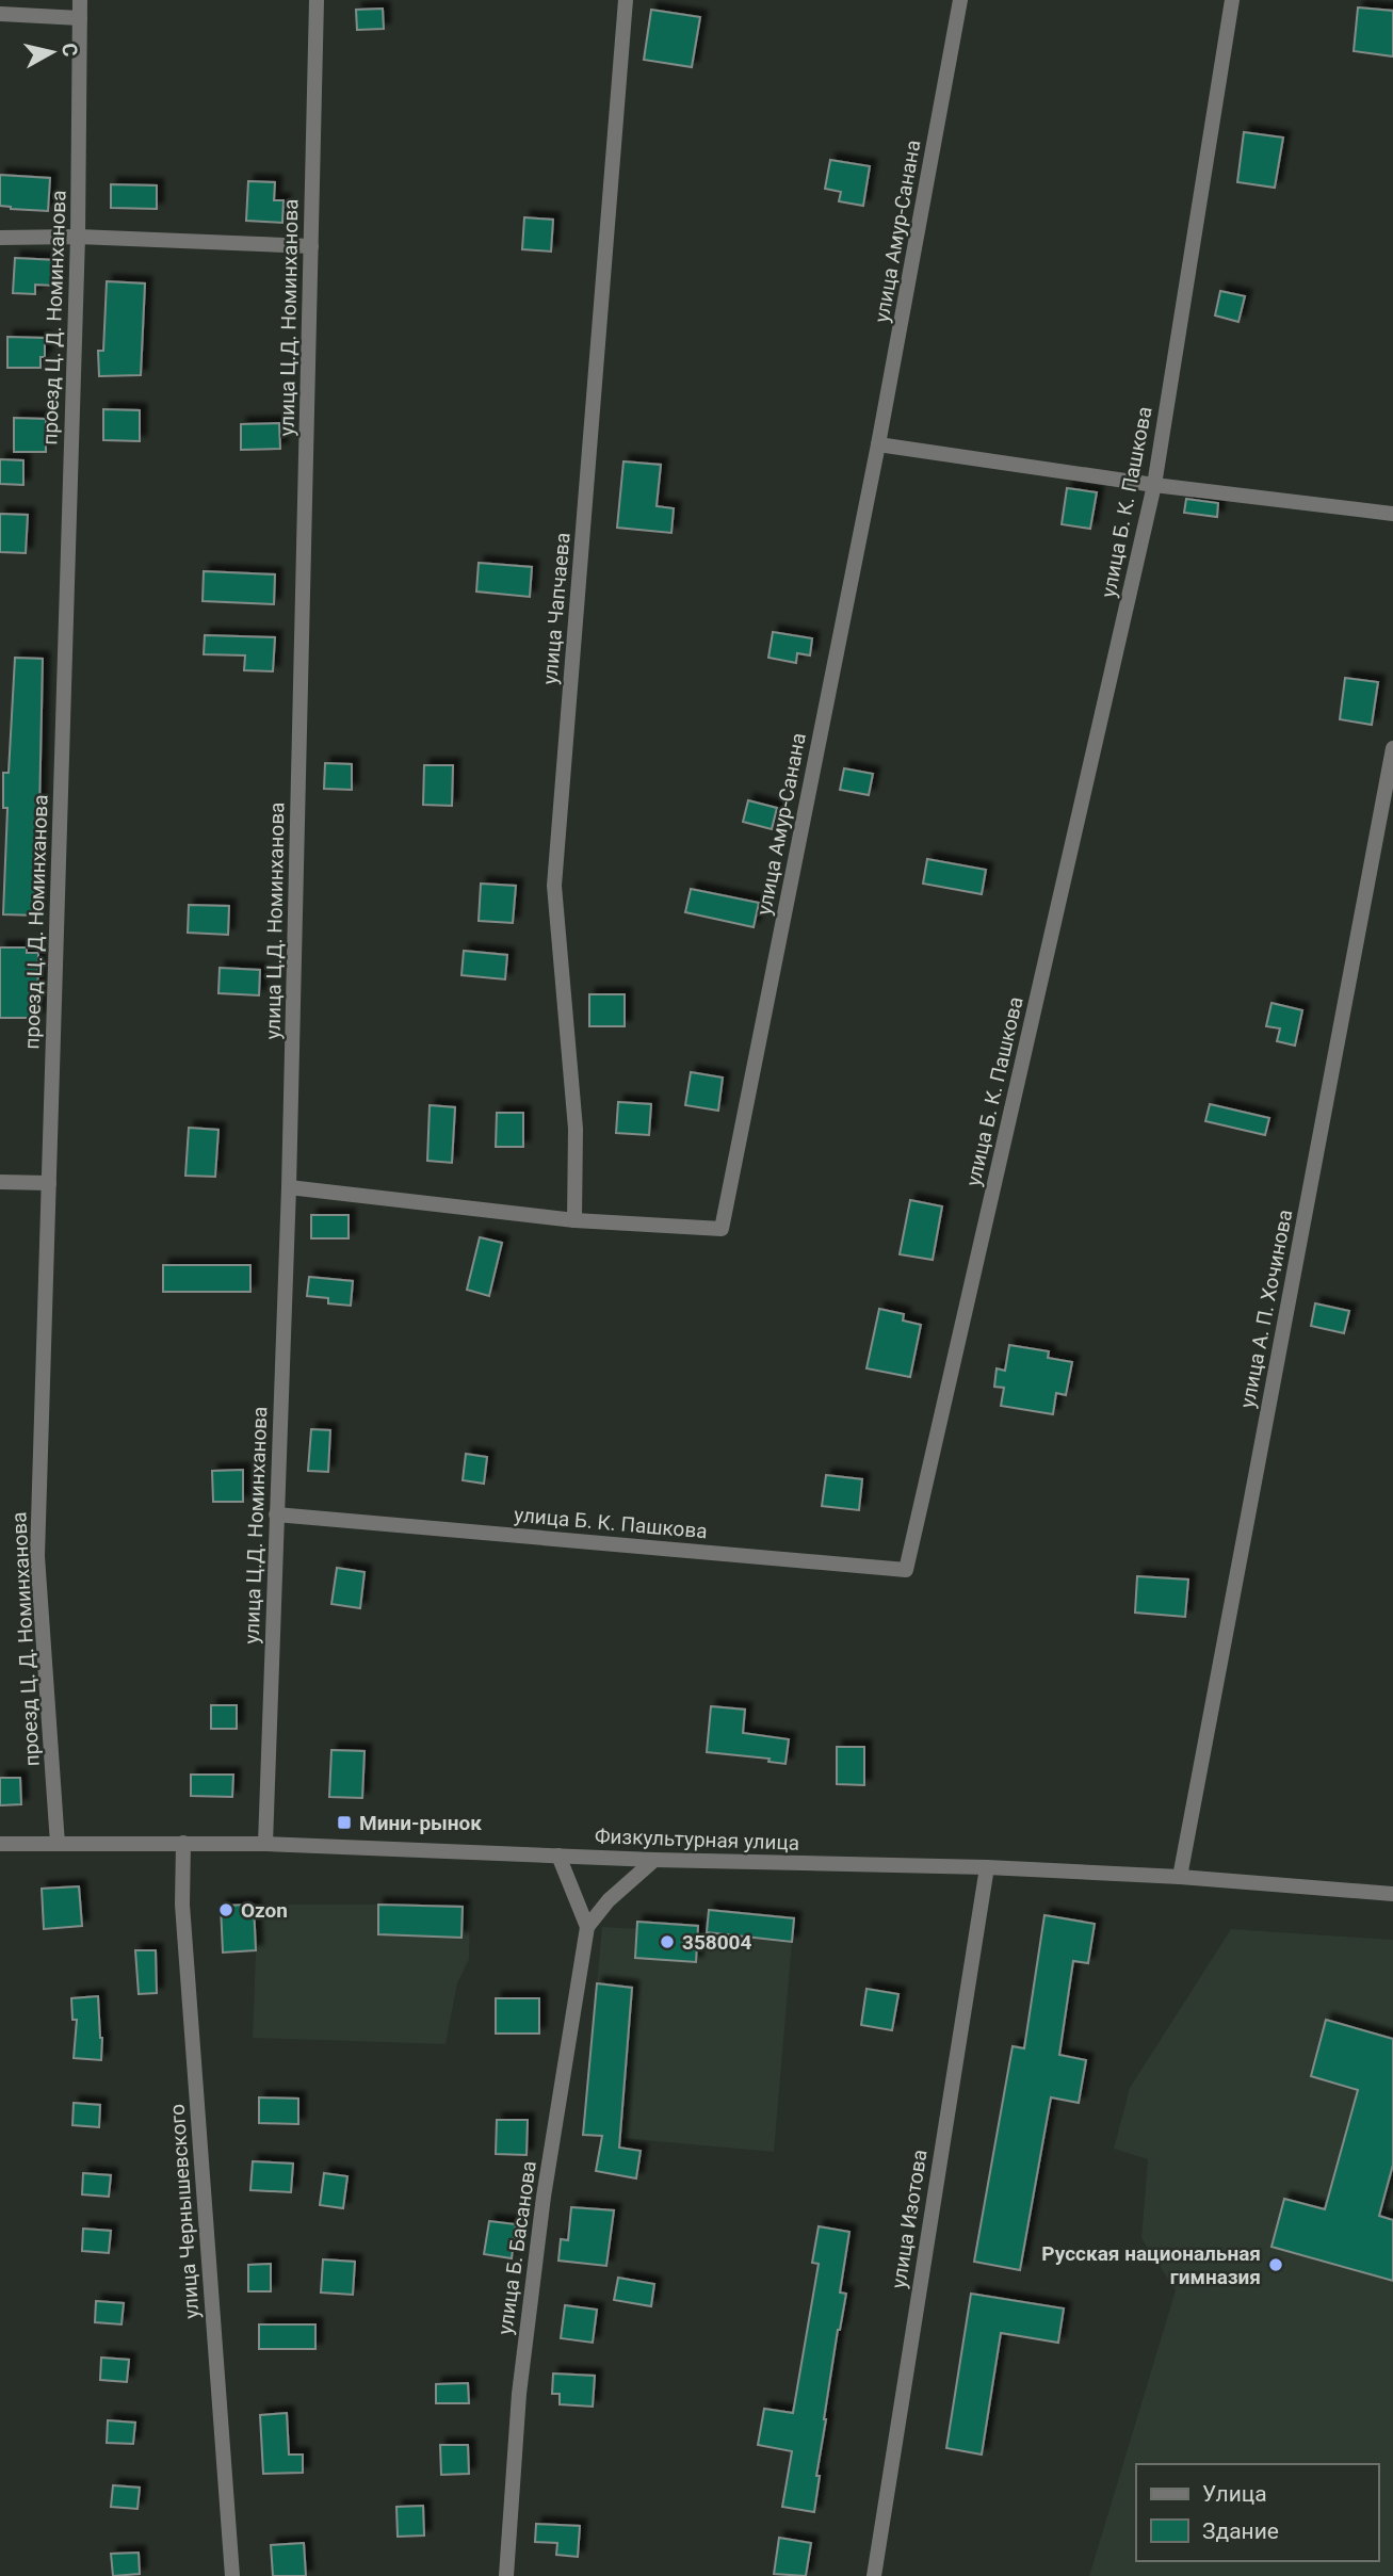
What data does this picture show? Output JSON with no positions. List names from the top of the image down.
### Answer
{
  "streets": {
    "street": [
      "улица Амур-Санана",
      "проезд Ц. Д. Номинханова",
      "улица Ц.Д. Номинханова",
      "улица Б. К. Пашкова",
      "улица Чапчаева",
      "улица А. П. Хочинова",
      "Физкультурная улица",
      "улица Чернышевского",
      "улица Изотова",
      "улица Б. Басанова"
    ]
  },
  "crossings": [
    ["улица Амур-Санана", "улица Ц.Д. Номинханова"],
    ["улица Амур-Санана", "улица Чапчаева"],
    ["проезд Ц. Д. Номинханова", "Физкультурная улица"],
    ["улица Ц.Д. Номинханова", "улица Б. К. Пашкова"],
    ["улица Ц.Д. Номинханова", "Физкультурная улица"],
    ["улица А. П. Хочинова", "Физкультурная улица"],
    ["Физкультурная улица", "улица Чернышевского"],
    ["Физкультурная улица", "улица Изотова"]
  ],
  "places": {
    "transit": ["Мини-рынок"],
    "other": ["Ozon", "358004", "Русская национальная гимназия"]
  },
  "legend": ["Улица", "Здание"],
  "north": "right"
}
